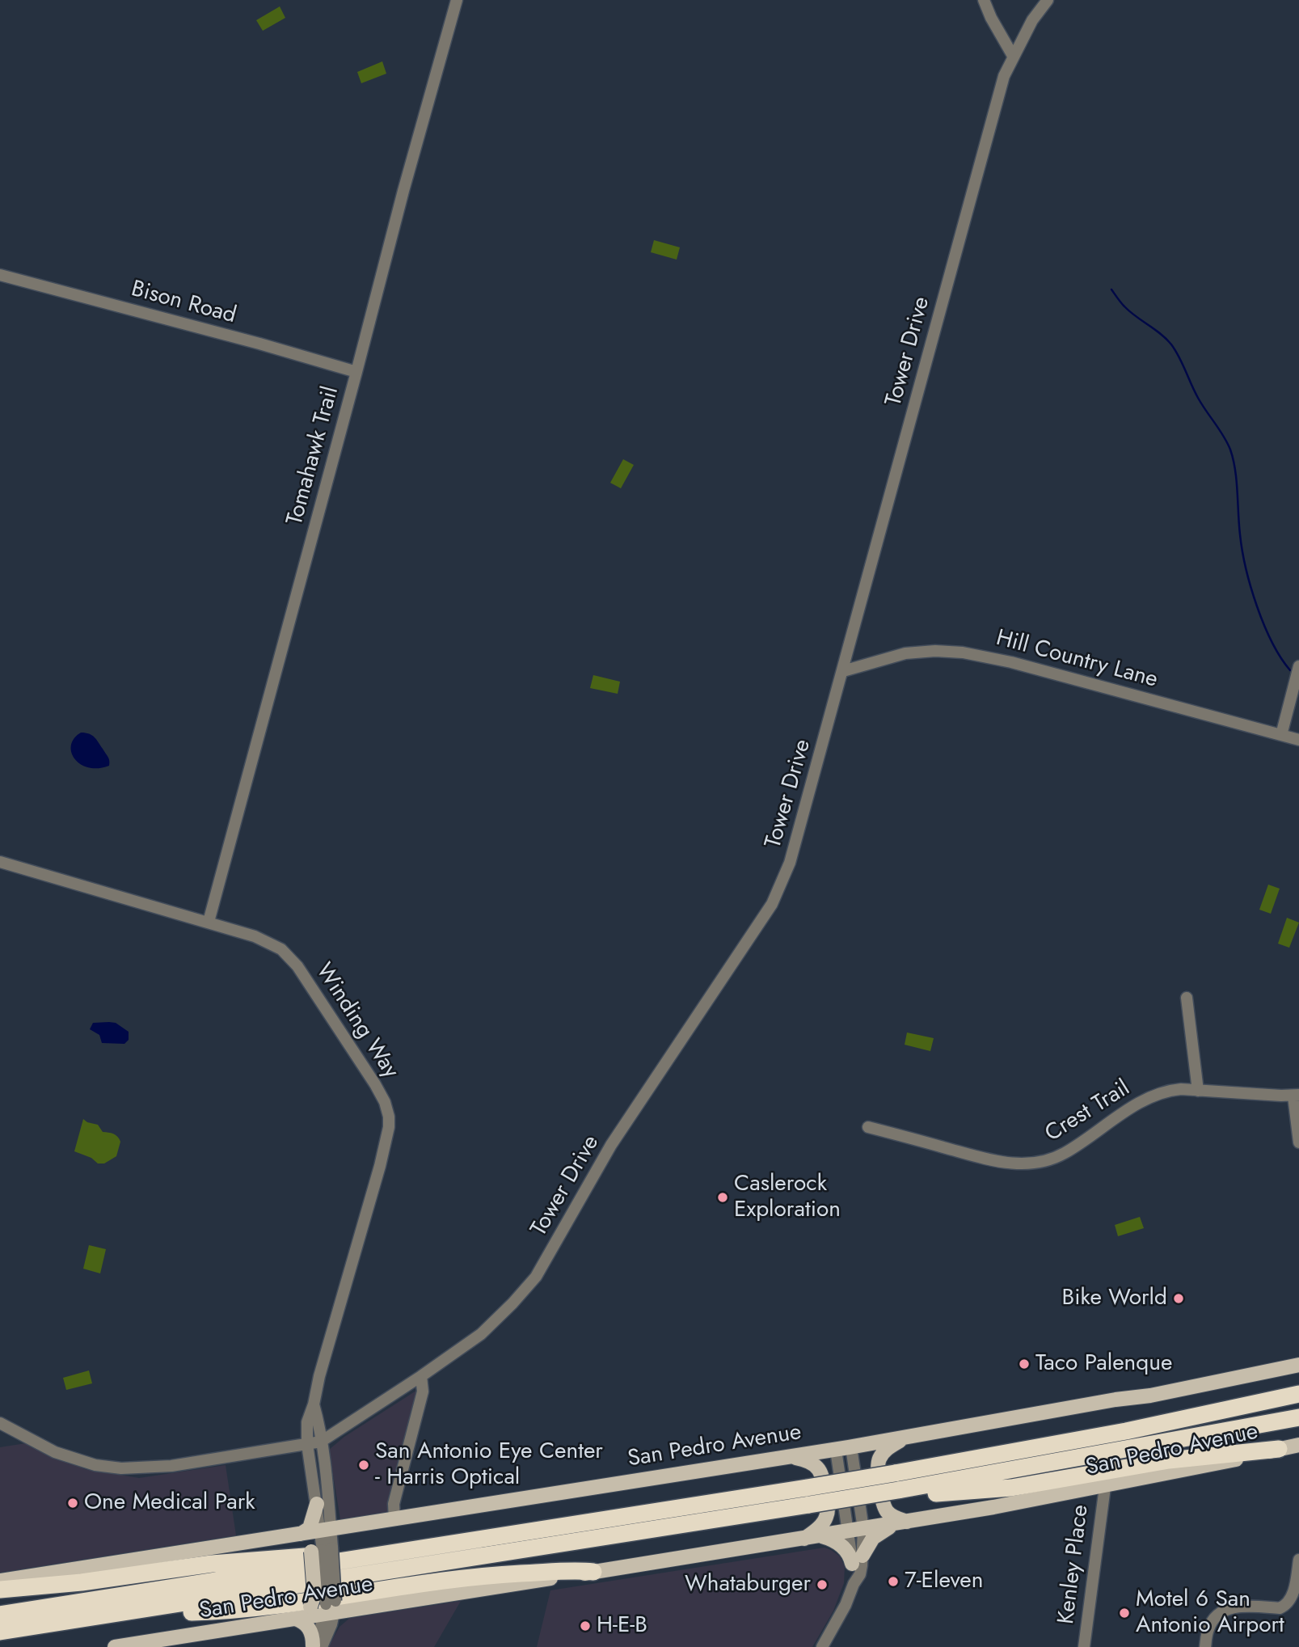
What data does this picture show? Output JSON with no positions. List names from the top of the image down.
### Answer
{
  "streets": {
    "main road": ["San Pedro Avenue"],
    "street": [
      "Bison Road",
      "Tower Drive",
      "Tomahawk Trail",
      "Hill Country Lane",
      "Winding Way",
      "Crest Trail",
      "Kenley Place"
    ]
  },
  "crossings": [
    ["Bison Road", "Tomahawk Trail"],
    ["Tower Drive", "Hill Country Lane"],
    ["Tower Drive", "Winding Way"],
    ["Tomahawk Trail", "Winding Way"],
    ["Winding Way", "San Pedro Avenue"],
    ["San Pedro Avenue", "Kenley Place"]
  ],
  "places": [
    "Caslerock Exploration",
    "Bike World",
    "Taco Palenque",
    "San Antonio Eye Center - Harris Optical",
    "One Medical Park",
    "7-Eleven",
    "Whataburger",
    "Motel 6 San Antonio Airport",
    "H-E-B"
  ]
}
